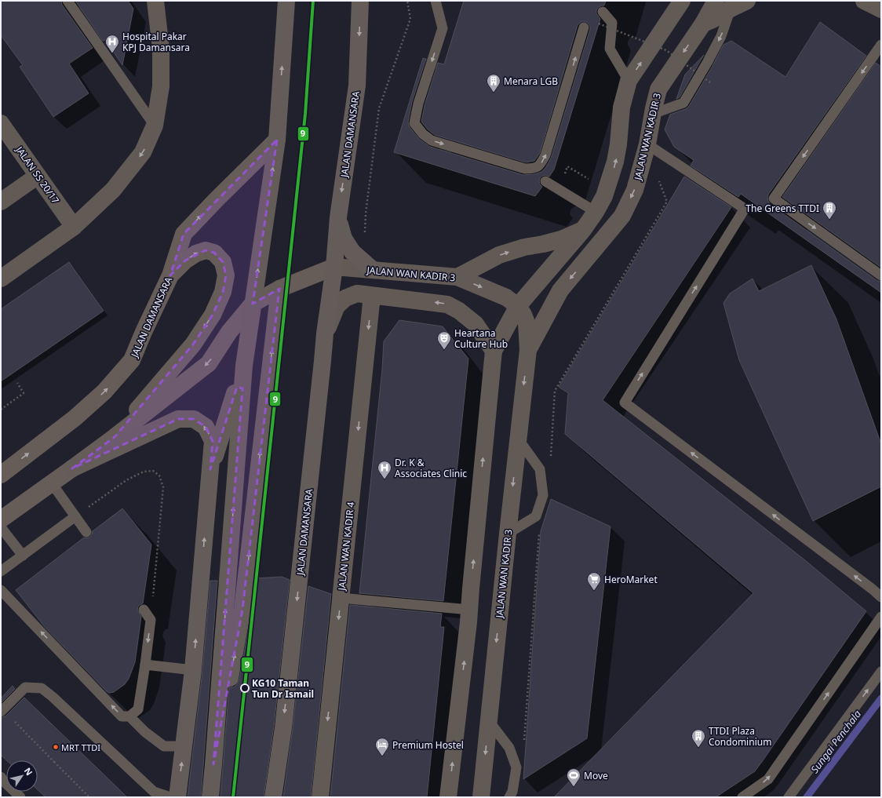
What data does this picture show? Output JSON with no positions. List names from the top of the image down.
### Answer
{
  "streets": {
    "main road": ["JALAN DAMANSARA"],
    "street": ["JALAN WAN KADIR 3", "JALAN SS 20/17", "JALAN WAN KADIR 4"]
  },
  "crossings": [
    ["JALAN DAMANSARA", "JALAN WAN KADIR 3"]
  ],
  "water": ["Sungai Penchala"],
  "places": {
    "hospital": ["Hospital Pakar KPJ Damansara", "Dr. K & Associates Clinic"],
    "building": ["Menara LGB", "The Greens TTDI", "TTDI Plaza Condominium"],
    "theatre": ["Heartana Culture Hub"],
    "supermarket": ["HeroMarket"],
    "other": ["KG10 Taman Tun Dr Ismail", "MRT TTDI"],
    "hotel": ["Premium Hostel"],
    "sports": ["Move"]
  },
  "lines": ["transit line 9"],
  "north": "top right"
}
